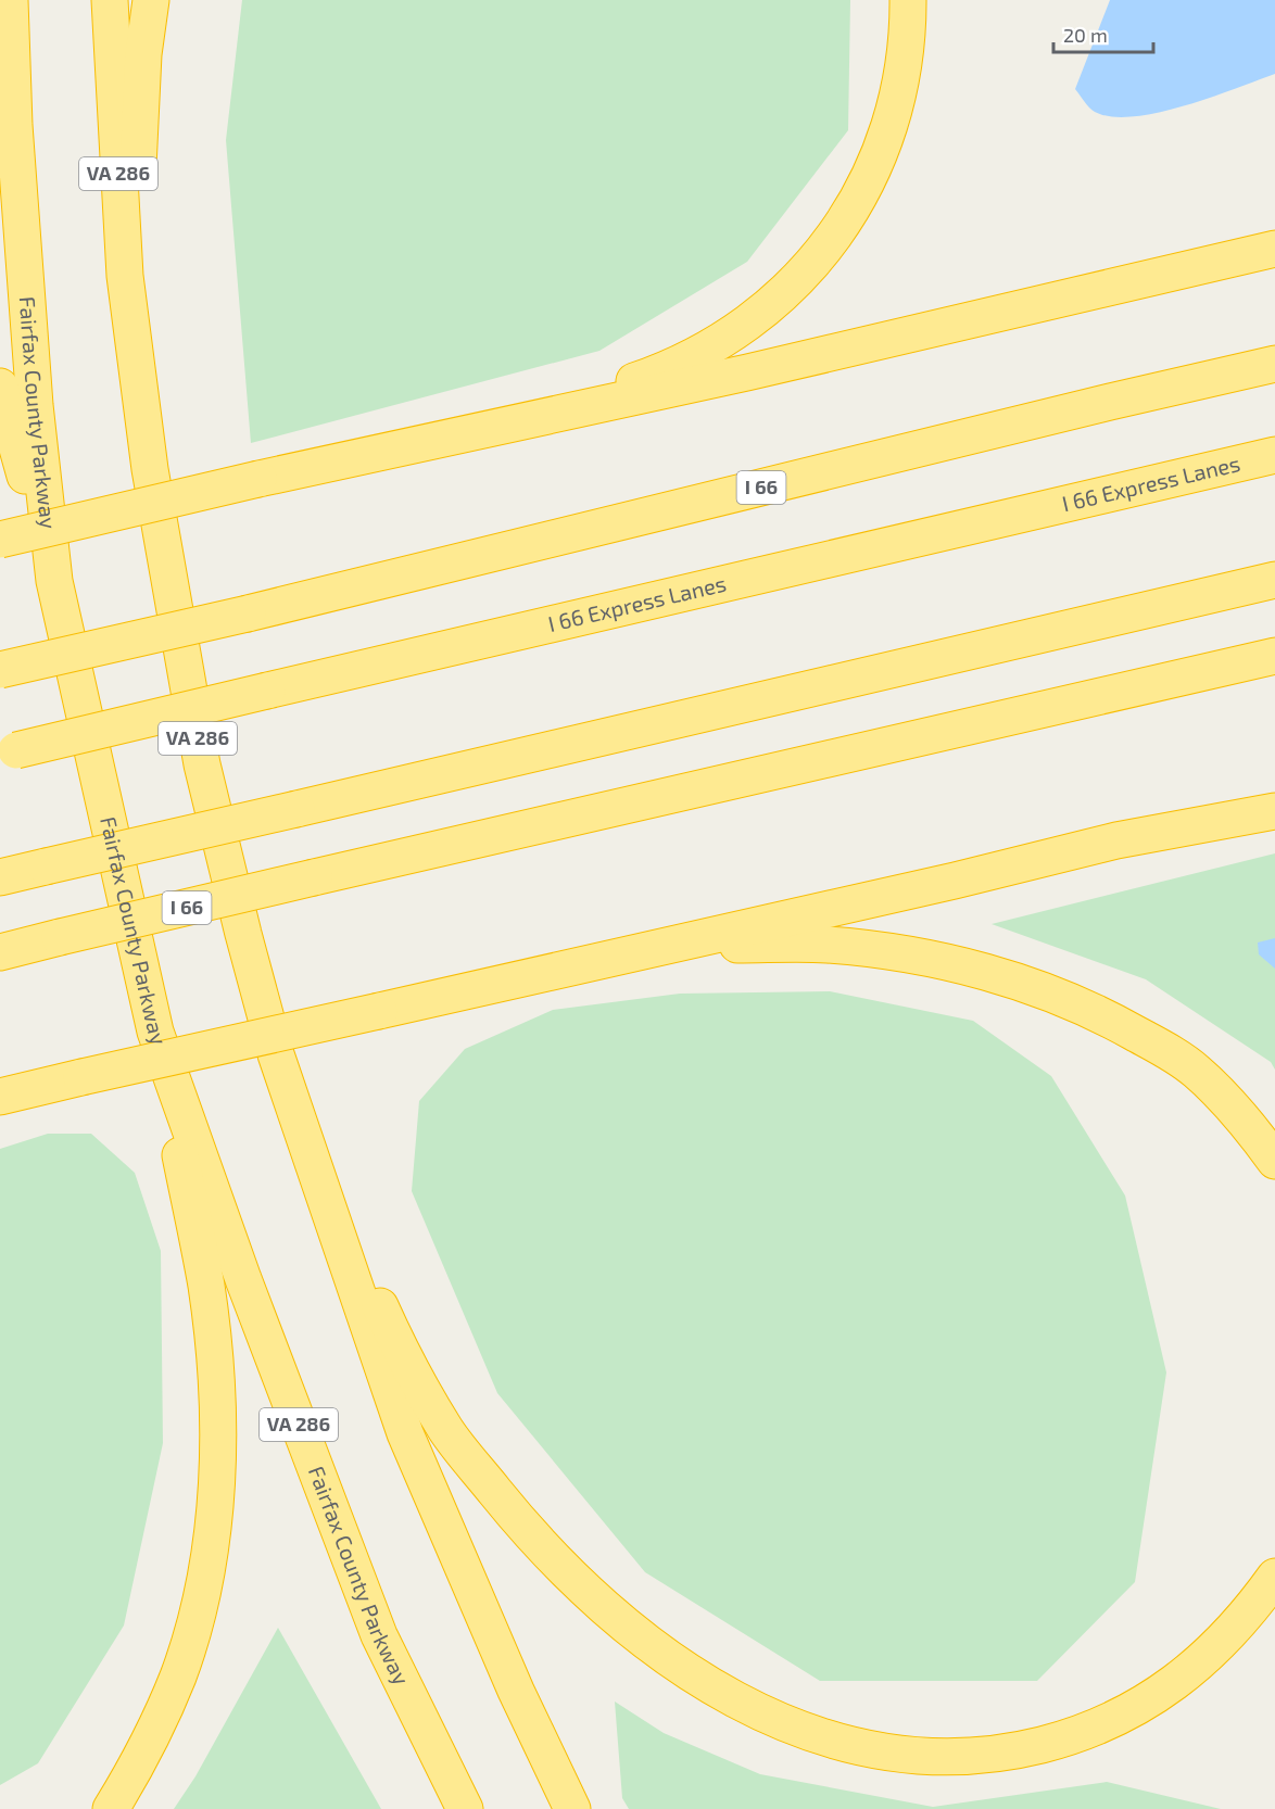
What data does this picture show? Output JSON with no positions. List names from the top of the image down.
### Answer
{
  "streets": {
    "highway": [
      "VA 286",
      "Fairfax County Parkway",
      "I 66 Express Lanes",
      "I 66"
    ]
  },
  "scale_bar": "20 m"
}
